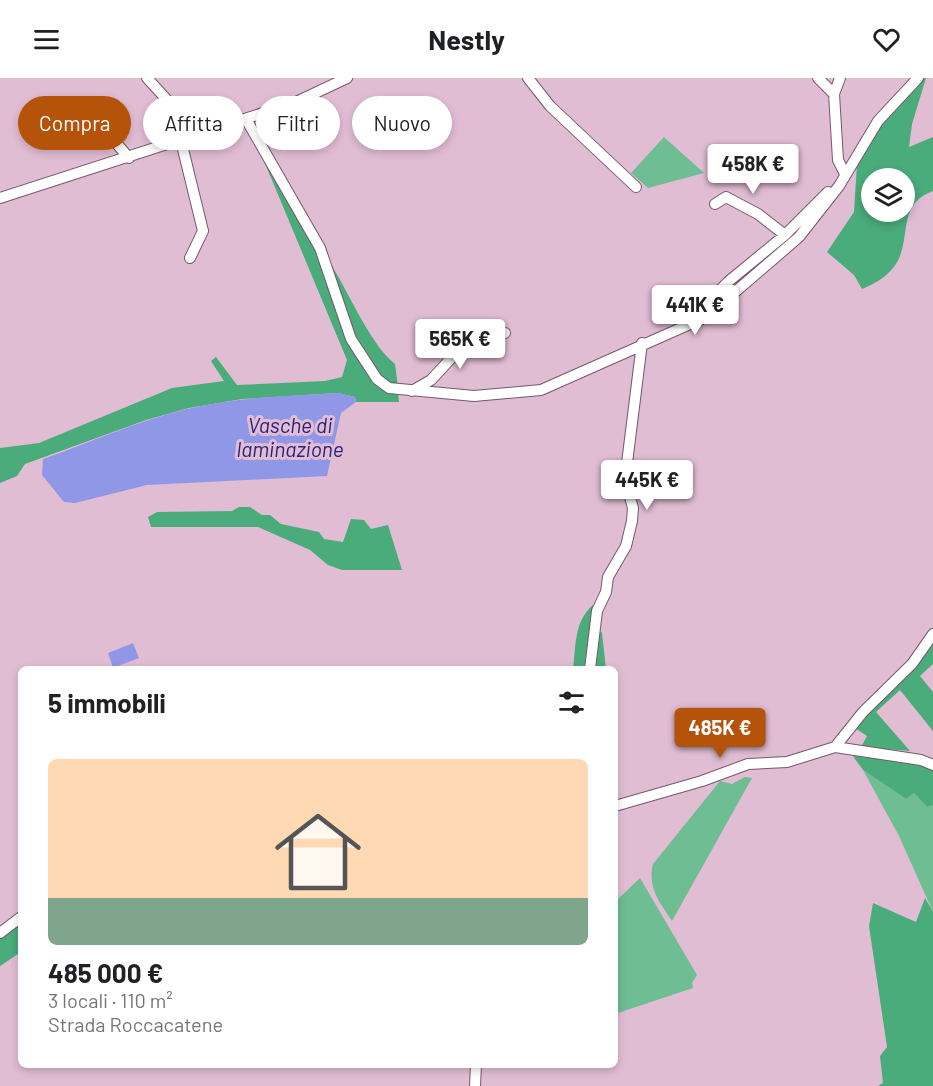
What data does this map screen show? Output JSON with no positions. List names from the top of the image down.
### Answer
{
  "water": ["Vasche di laminazione"],
  "page": {
    "header": "Nestly",
    "chip": [
      "Compra",
      "Affitta",
      "Filtri",
      "Nuovo"
    ],
    "price": [
      "458K €",
      "441K €",
      "565K €",
      "445K €",
      "485K €"
    ],
    "heading": "5 immobili",
    "list": [
      {
        "name": "485 000 €",
        "note": "3 locali · 110 m² · Strada Roccacatene"
      }
    ]
  }
}
